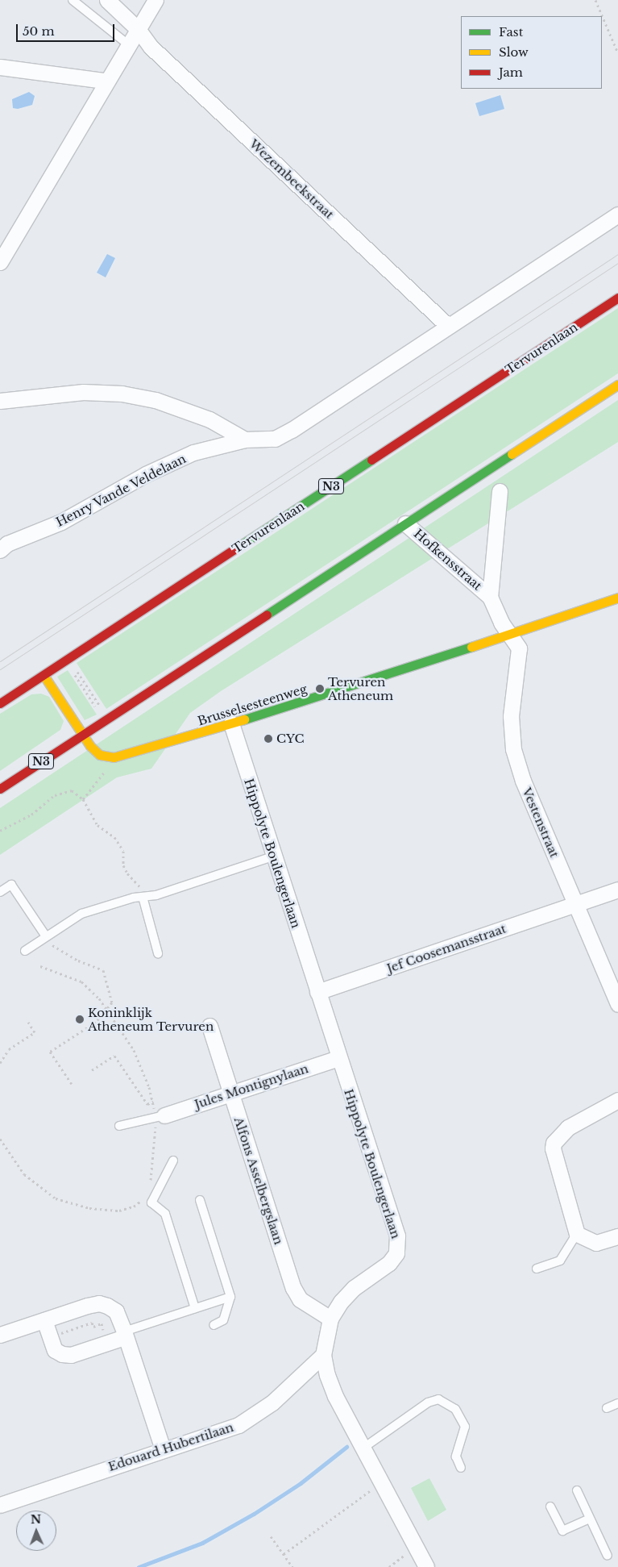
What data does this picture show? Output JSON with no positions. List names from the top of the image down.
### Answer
{
  "streets": {
    "main road": ["Tervurenlaan", "N3", "Brusselsesteenweg"],
    "street": [
      "Wezembeekstraat",
      "Henry Vande Veldelaan",
      "Hofkensstraat",
      "Vestenstraat",
      "Hippolyte Boulengerlaan",
      "Jef Coosemansstraat",
      "Jules Montignylaan",
      "Alfons Asselbergslaan",
      "Edouard Hubertilaan"
    ]
  },
  "crossings": [
    ["N3", "Hofkensstraat"],
    ["Hofkensstraat", "Brusselsesteenweg"],
    ["Hofkensstraat", "Vestenstraat"],
    ["Brusselsesteenweg", "Vestenstraat"],
    ["Brusselsesteenweg", "Hippolyte Boulengerlaan"],
    ["Vestenstraat", "Jef Coosemansstraat"],
    ["Hippolyte Boulengerlaan", "Jef Coosemansstraat"],
    ["Hippolyte Boulengerlaan", "Jules Montignylaan"],
    ["Hippolyte Boulengerlaan", "Alfons Asselbergslaan"],
    ["Hippolyte Boulengerlaan", "Edouard Hubertilaan"],
    ["Jules Montignylaan", "Alfons Asselbergslaan"]
  ],
  "places": ["Tervuren Atheneum", "CYC", "Koninklijk Atheneum Tervuren"],
  "legend": ["Fast", "Slow", "Jam"],
  "scale_bar": "50 m",
  "north": "top"
}
